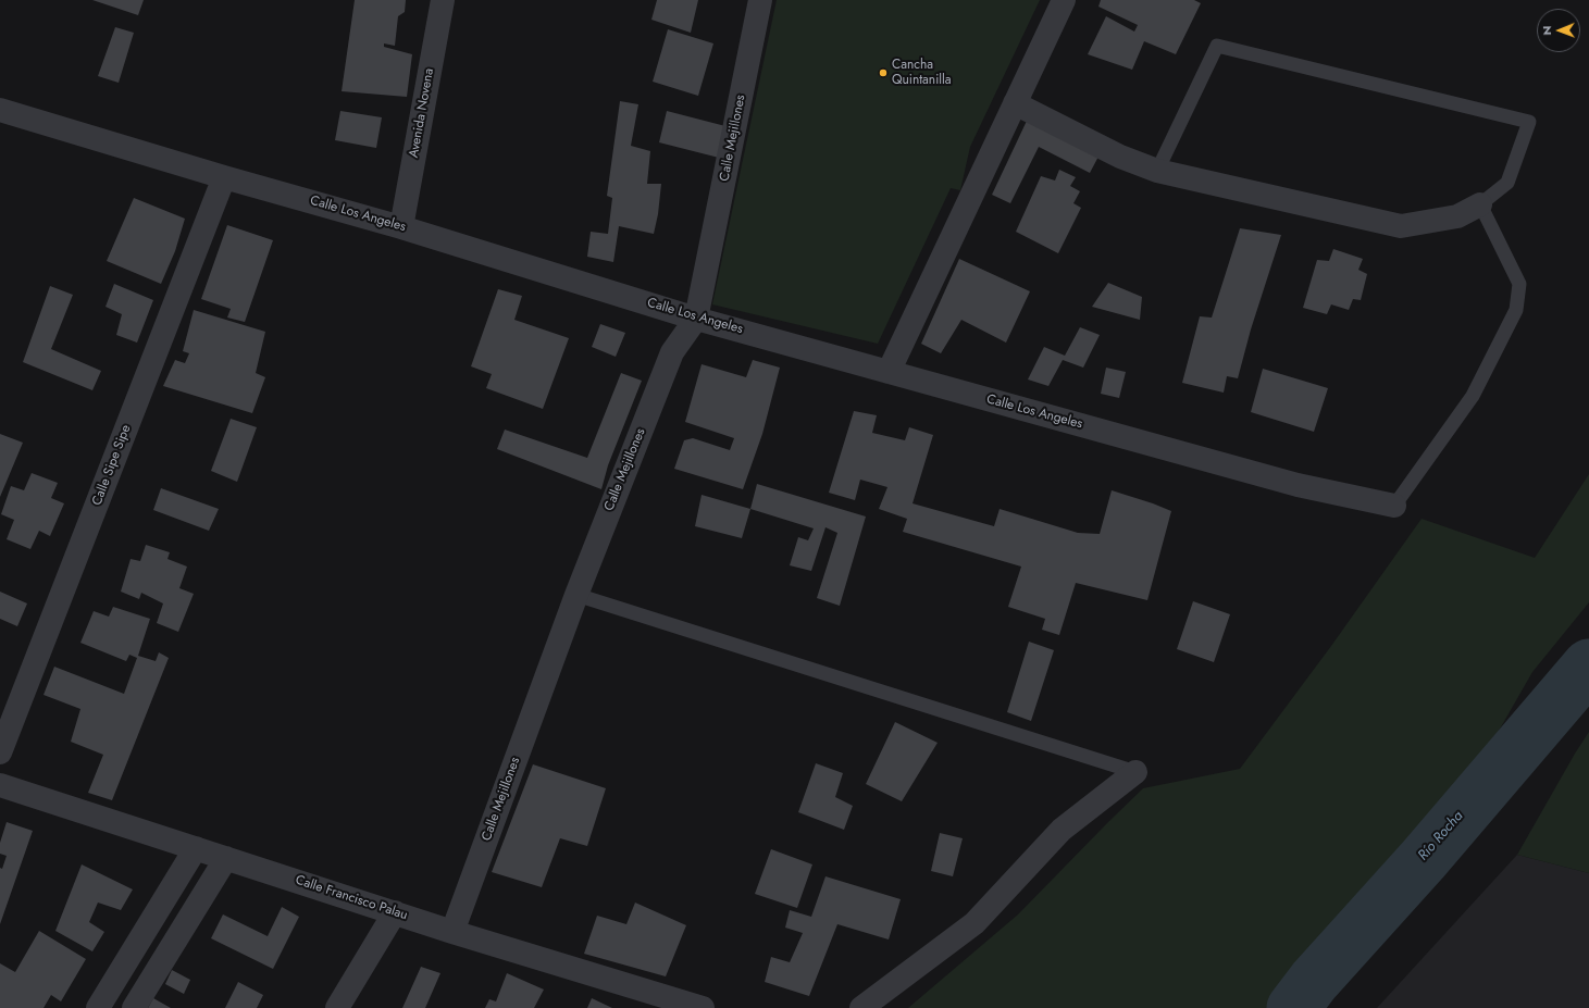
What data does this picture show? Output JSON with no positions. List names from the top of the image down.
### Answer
{
  "streets": {
    "street": [
      "Avenida Novena",
      "Calle Mejillones",
      "Calle Los Angeles",
      "Calle Sipe Sipe",
      "Calle Francisco Palau"
    ]
  },
  "crossings": [
    ["Avenida Novena", "Calle Los Angeles"],
    ["Calle Mejillones", "Calle Los Angeles"],
    ["Calle Mejillones", "Calle Francisco Palau"],
    ["Calle Los Angeles", "Calle Sipe Sipe"]
  ],
  "water": ["Río Rocha"],
  "places": ["Cancha Quintanilla"],
  "north": "left"
}
